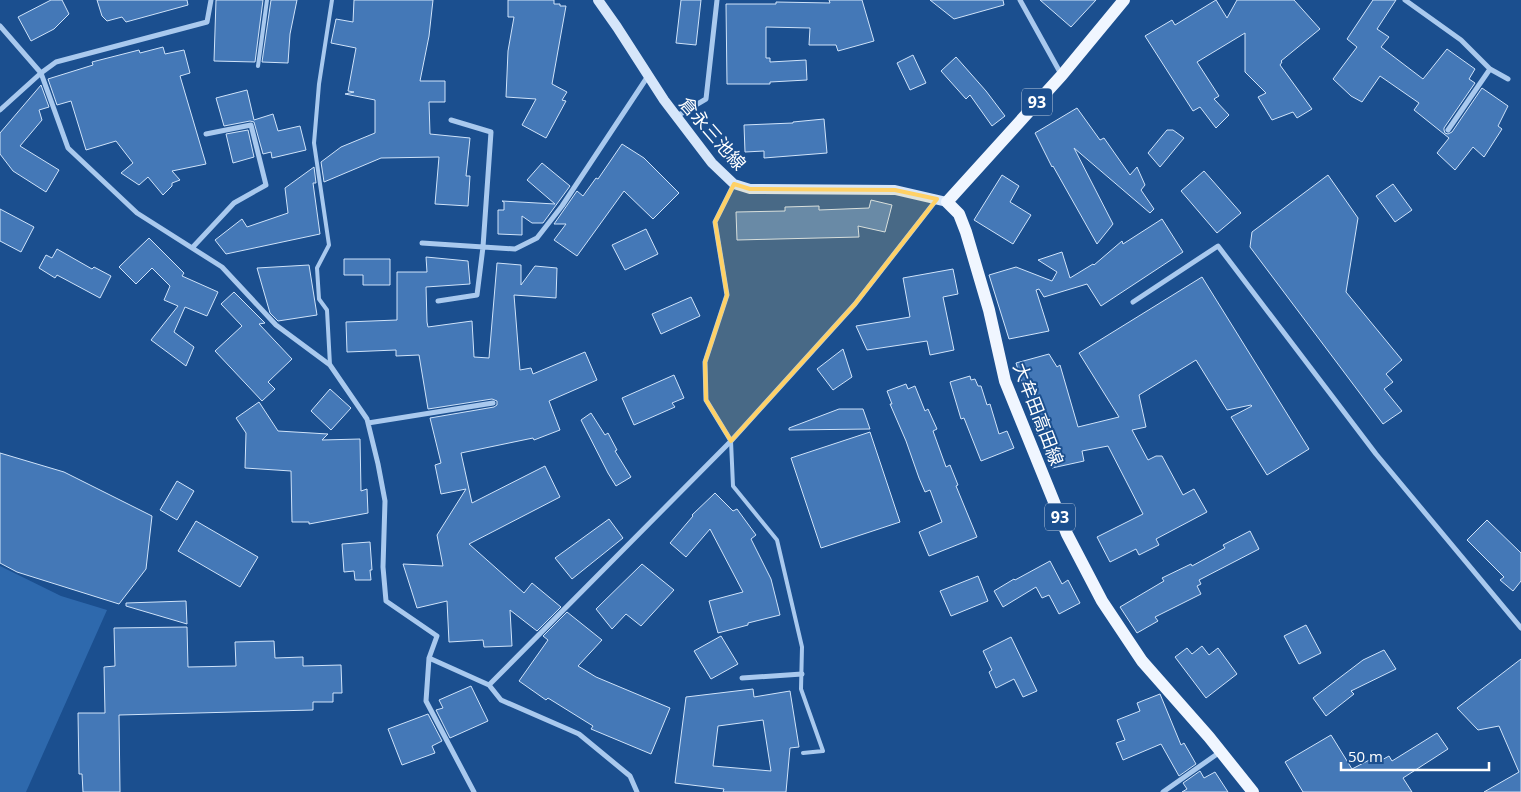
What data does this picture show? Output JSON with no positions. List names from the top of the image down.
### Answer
{
  "streets": {
    "main road": ["93", "倉永三池線", "大牟田高田線"]
  },
  "crossings": [
    ["93", "倉永三池線"],
    ["93", "大牟田高田線"],
    ["倉永三池線", "大牟田高田線"]
  ],
  "scale_bar": "50 m"
}
